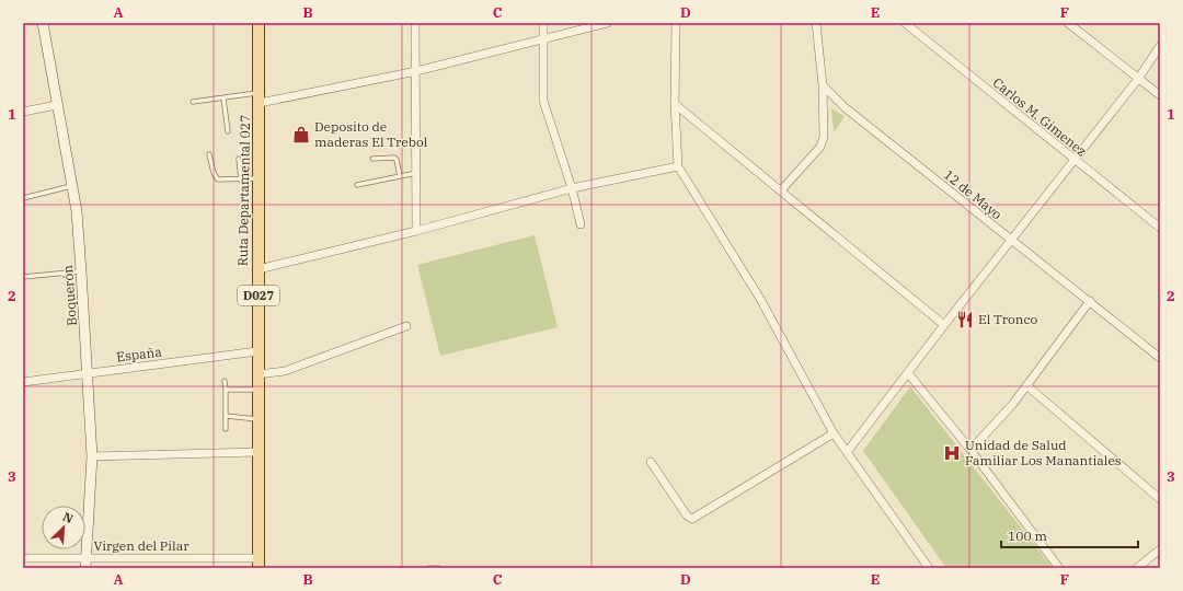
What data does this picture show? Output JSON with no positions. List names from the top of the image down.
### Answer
{
  "streets": {
    "main road": ["Ruta Departamental 027", "D027"],
    "street": [
      "Carlos M. Gimenez",
      "12 de Mayo",
      "Boquerón",
      "España",
      "Virgen del Pilar"
    ]
  },
  "crossings": [
    ["Ruta Departamental 027", "España"],
    ["Ruta Departamental 027", "Virgen del Pilar"],
    ["Boquerón", "España"],
    ["Boquerón", "Virgen del Pilar"]
  ],
  "places": {
    "shop": ["Deposito de maderas El Trebol"],
    "restaurant": ["El Tronco"],
    "hospital": ["Unidad de Salud Familiar Los Manantiales"]
  },
  "scale_bar": "100 m",
  "north": "top right",
  "grid": {
    "columns": [
      "A",
      "B",
      "C",
      "D",
      "E",
      "F"
    ],
    "rows": ["1", "2", "3"]
  }
}
